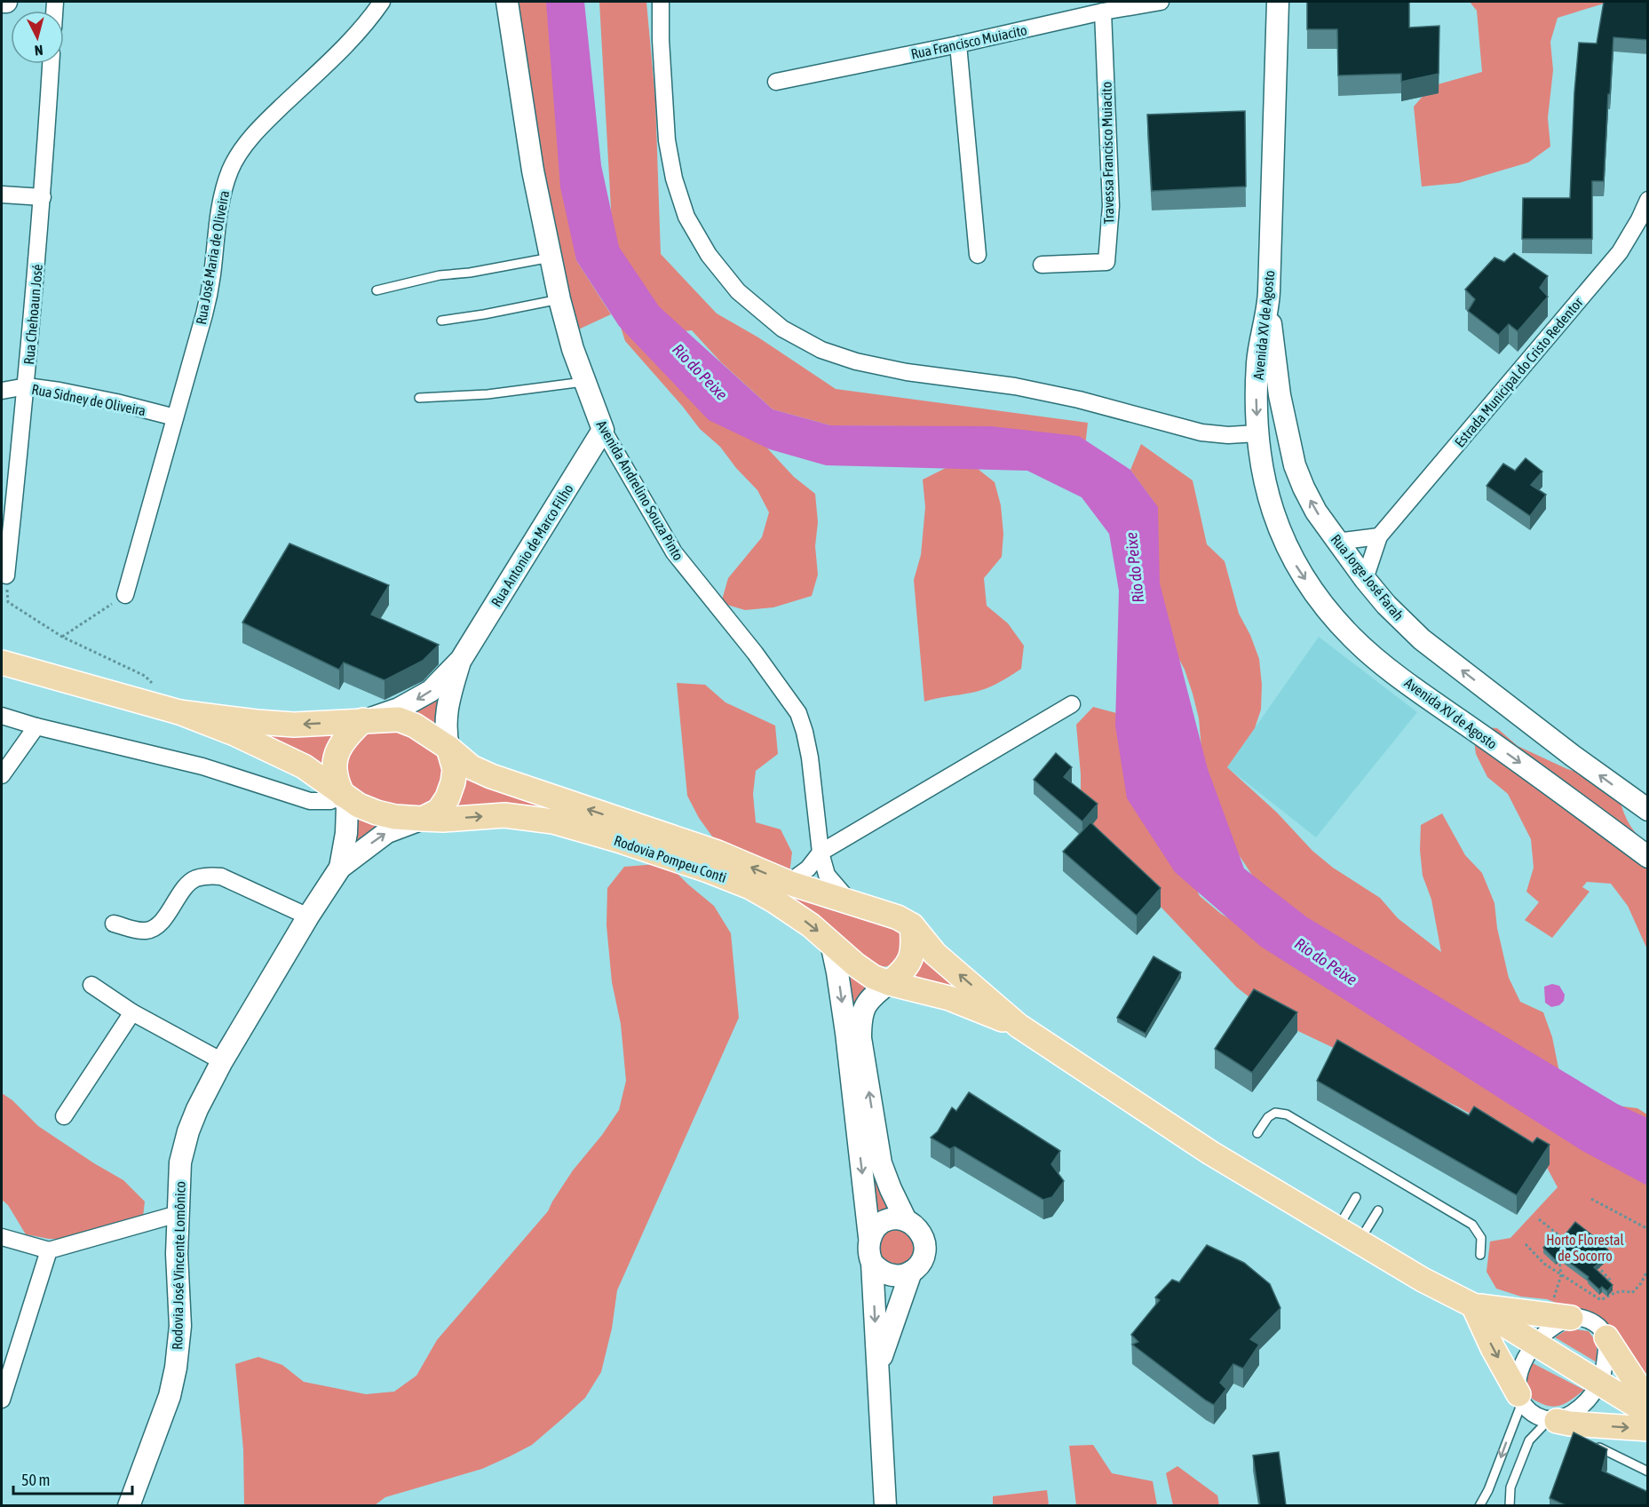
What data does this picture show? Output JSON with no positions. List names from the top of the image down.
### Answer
{
  "streets": {
    "main road": ["Rodovia Pompeu Conti"],
    "street": [
      "Rua Francisco Muiacito",
      "Travessa Francisco Muiacito",
      "Rua José Maria de Oliveira",
      "Rua Chehoaun José",
      "Avenida XV de Agosto",
      "Estrada Municipal do Cristo Redentor",
      "Rua Sidney de Oliveira",
      "Avenida Andrelino Souza Pinto",
      "Rua Antonio de Marco Filho",
      "Rua Jorge José Farah",
      "Rodovia José Vincente Lomônico"
    ]
  },
  "crossings": [
    ["Rua Francisco Muiacito", "Travessa Francisco Muiacito"],
    ["Rua José Maria de Oliveira", "Rua Sidney de Oliveira"],
    ["Rua Chehoaun José", "Rua Sidney de Oliveira"],
    ["Avenida XV de Agosto", "Rua Jorge José Farah"],
    ["Estrada Municipal do Cristo Redentor", "Rua Jorge José Farah"],
    ["Avenida Andrelino Souza Pinto", "Rua Antonio de Marco Filho"],
    ["Avenida Andrelino Souza Pinto", "Rodovia Pompeu Conti"],
    ["Rua Antonio de Marco Filho", "Rodovia Pompeu Conti"],
    ["Rua Antonio de Marco Filho", "Rodovia José Vincente Lomônico"],
    ["Rodovia Pompeu Conti", "Rodovia José Vincente Lomônico"]
  ],
  "one_way": ["Avenida XV de Agosto", "Rua Jorge José Farah"],
  "water": ["Rio do Peixe"],
  "parks": ["Horto Florestal de Socorro"],
  "scale_bar": "50 m",
  "north": "bottom"
}
